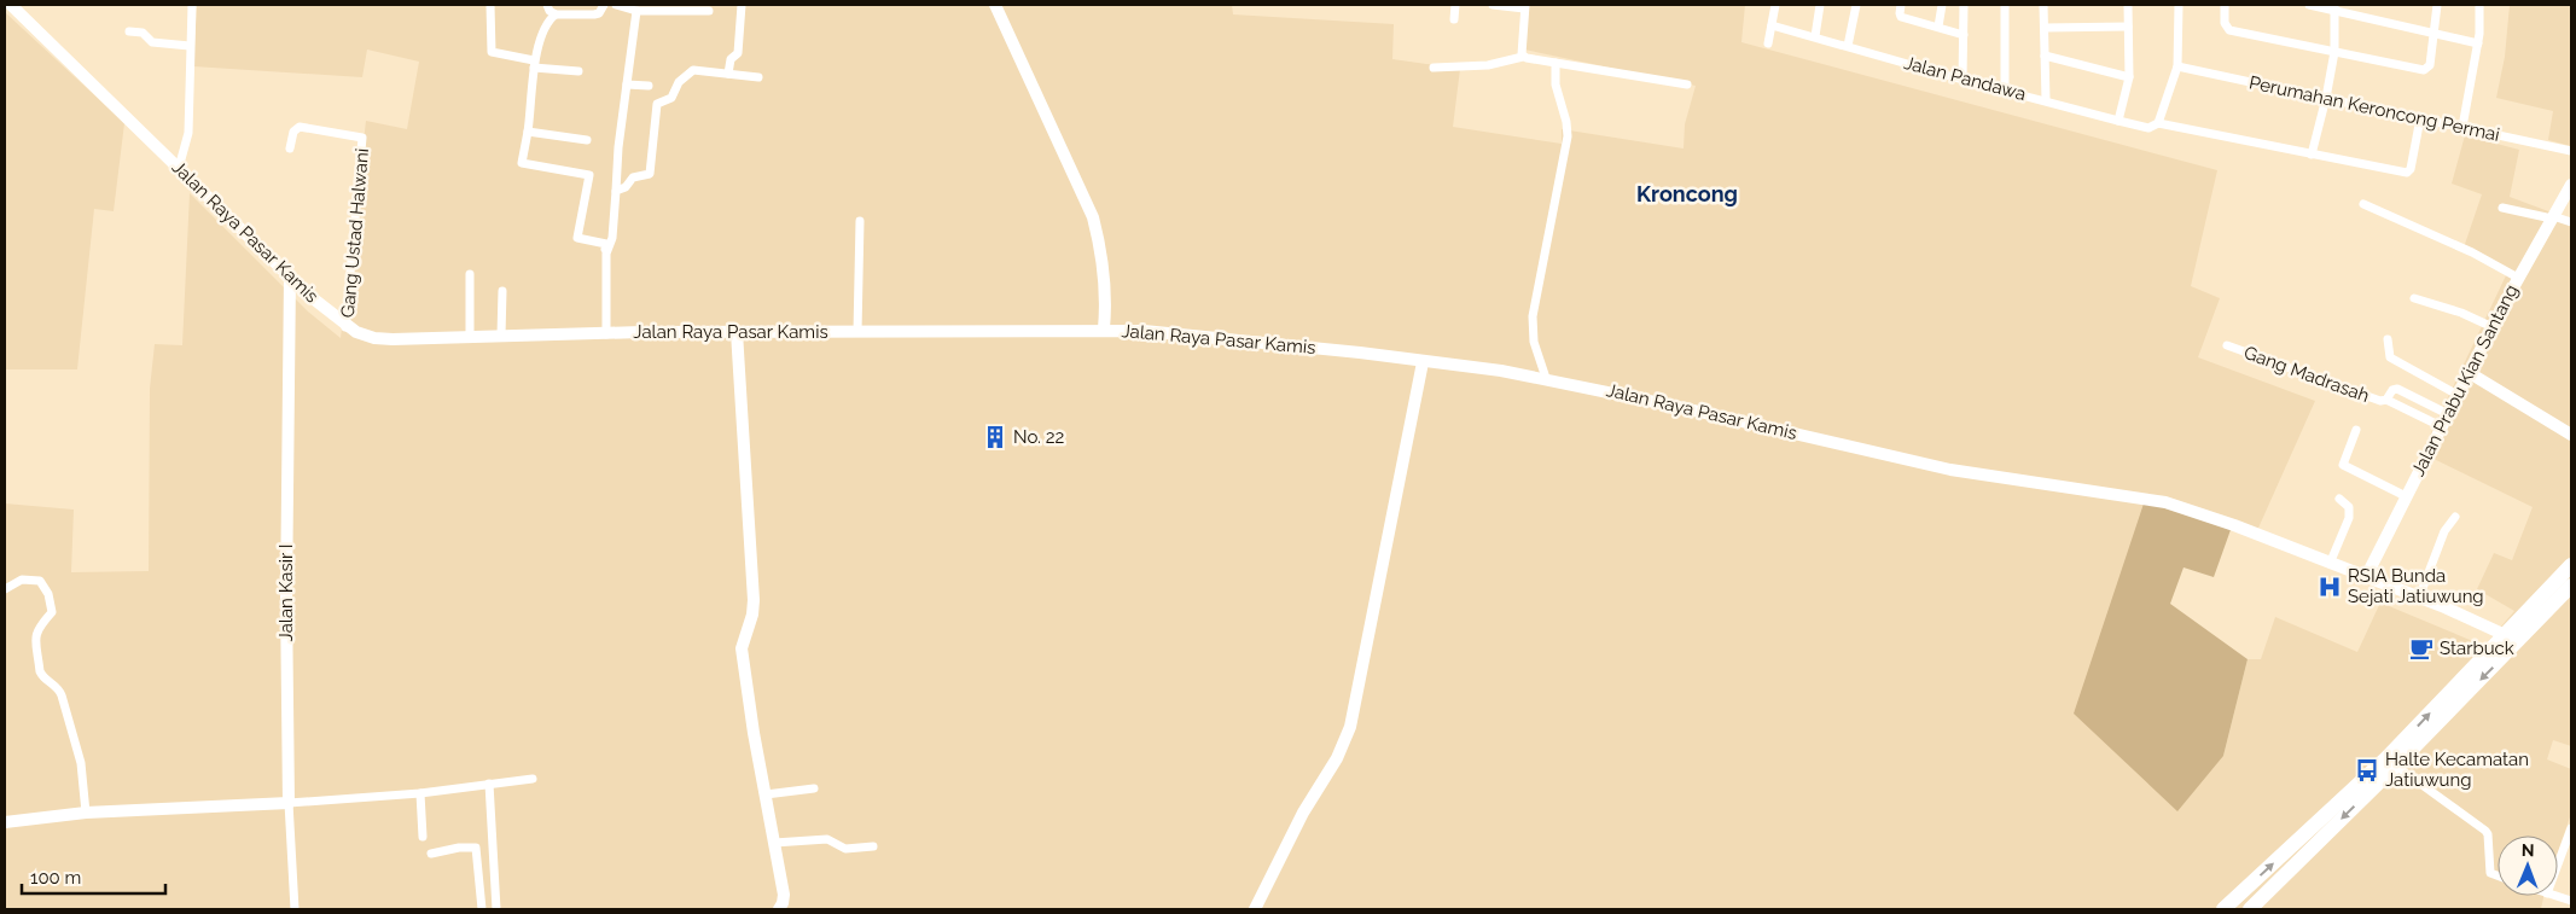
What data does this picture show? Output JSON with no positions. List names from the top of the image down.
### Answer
{
  "streets": {
    "main road": ["Jalan Raya Pasar Kamis", "Jalan Prabu Kian Santang", "Jalan Kasir I"],
    "street": [
      "Jalan Pandawa",
      "Perumahan Keroncong Permai",
      "Gang Ustad Halwani",
      "Gang Madrasah"
    ]
  },
  "crossings": [
    ["Jalan Pandawa", "Perumahan Keroncong Permai"],
    ["Jalan Raya Pasar Kamis", "Gang Ustad Halwani"],
    ["Jalan Raya Pasar Kamis", "Jalan Prabu Kian Santang"],
    ["Jalan Raya Pasar Kamis", "Jalan Kasir I"],
    ["Gang Madrasah", "Jalan Prabu Kian Santang"]
  ],
  "districts": ["Kroncong"],
  "places": {
    "building": ["No. 22"],
    "hospital": ["RSIA Bunda Sejati Jatiuwung"],
    "cafe": ["Starbuck"],
    "bus stop": ["Halte Kecamatan Jatiuwung"]
  },
  "scale_bar": "100 m",
  "north": "top"
}
